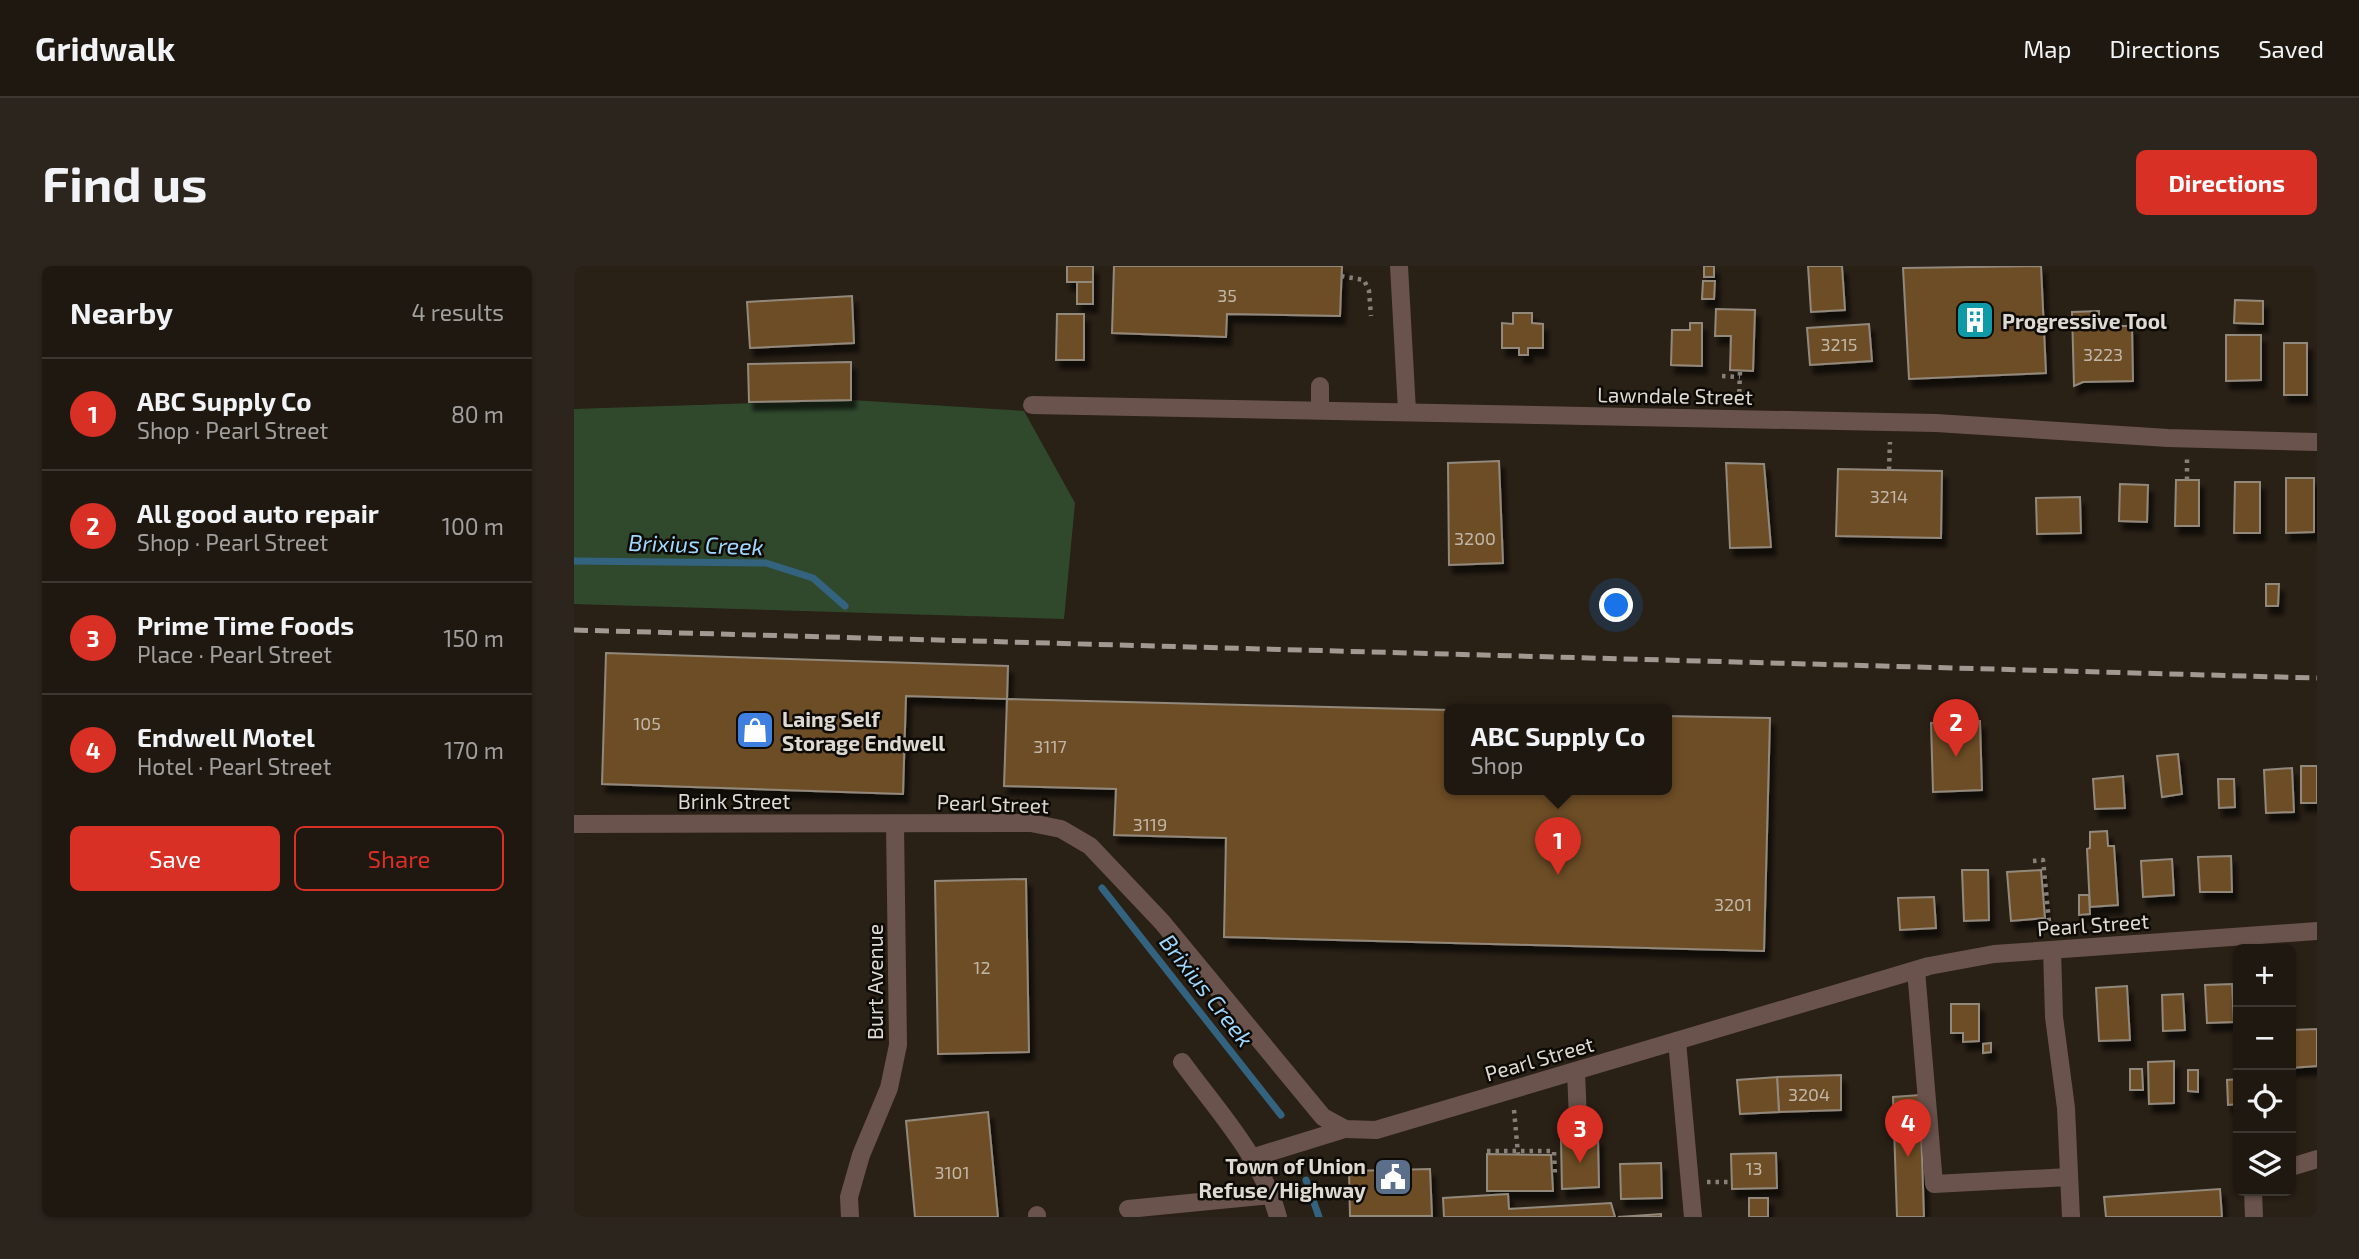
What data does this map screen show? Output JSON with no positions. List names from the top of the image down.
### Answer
{
  "streets": {
    "street": [
      "Lawndale Street",
      "Brink Street",
      "Pearl Street",
      "Burt Avenue"
    ]
  },
  "crossings": [
    ["Brink Street", "Pearl Street"],
    ["Brink Street", "Burt Avenue"],
    ["Pearl Street", "Burt Avenue"]
  ],
  "water": ["Brixius Creek"],
  "places": {
    "building": ["Progressive Tool"],
    "shop": ["Laing Self Storage Endwell"],
    "public building": ["Town of Union Refuse/Highway"]
  },
  "house_numbers": [
    "35",
    "3215",
    "3223",
    "3214",
    "3200",
    "105",
    "3117",
    "3119",
    "3201",
    "12",
    "3204",
    "13",
    "3101"
  ],
  "page": {
    "header": "Gridwalk",
    "nav": ["Map", "Directions", "Saved"],
    "buttons": [
      "Directions",
      ["Save", "Share"]
    ],
    "title": "Find us",
    "heading": ["Nearby", "4 results"],
    "list": [
      {
        "mark": "1",
        "name": "ABC Supply Co",
        "note": "Shop · Pearl Street",
        "value": "80 m"
      },
      {
        "mark": "2",
        "name": "All good auto repair",
        "note": "Shop · Pearl Street",
        "value": "100 m"
      },
      {
        "mark": "3",
        "name": "Prime Time Foods",
        "note": "Place · Pearl Street",
        "value": "150 m"
      },
      {
        "mark": "4",
        "name": "Endwell Motel",
        "note": "Hotel · Pearl Street",
        "value": "170 m"
      }
    ],
    "pins": [
      "2",
      "1",
      "4",
      "3"
    ],
    "popup": ["ABC Supply Co", "Shop"],
    "map_buttons": ["+", "−"]
  }
}
